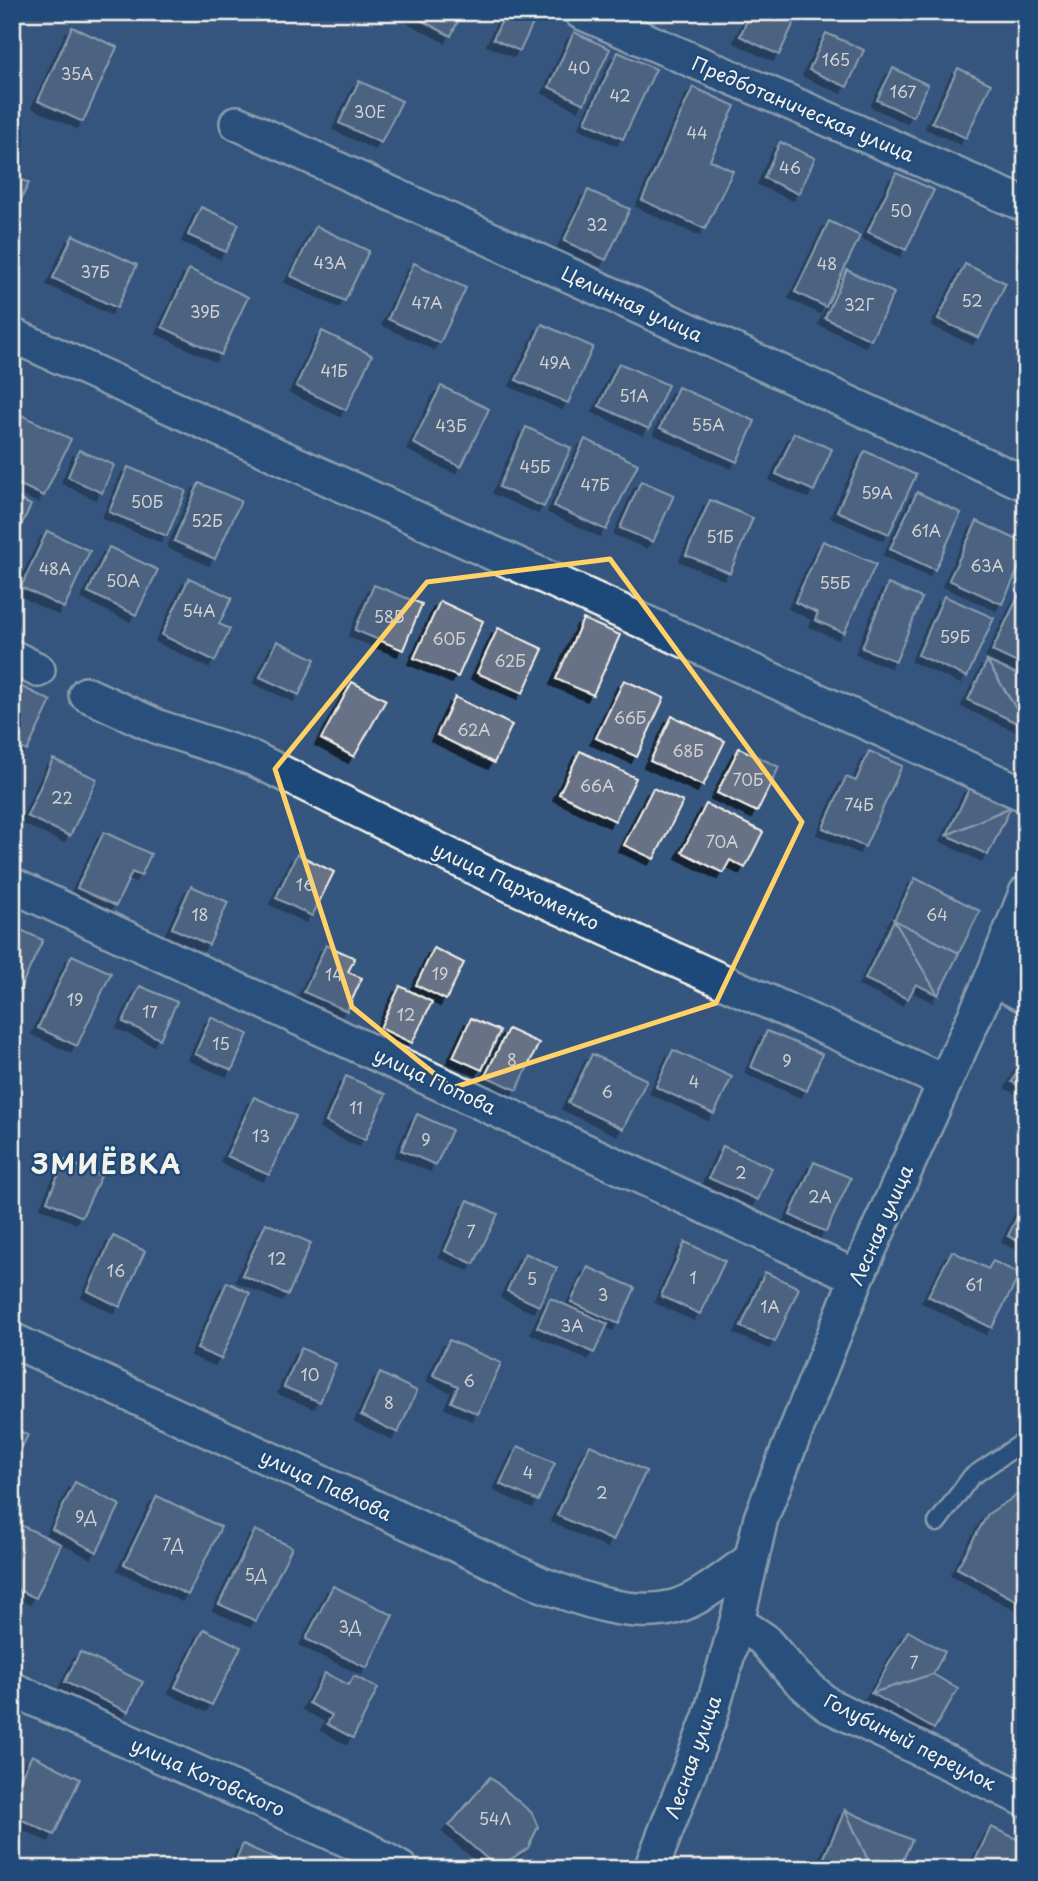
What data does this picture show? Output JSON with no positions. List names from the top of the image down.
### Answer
{
  "streets": {
    "street": [
      "Предботаническая улица",
      "Целинная улица",
      "улица Пархоменко",
      "улица Попова",
      "Лесная улица",
      "улица Павлова",
      "Голубиный переулок",
      "улица Котовского"
    ]
  },
  "crossings": [
    ["улица Пархоменко", "Лесная улица"],
    ["улица Попова", "Лесная улица"],
    ["Лесная улица", "улица Павлова"],
    ["Лесная улица", "Голубиный переулок"]
  ],
  "districts": ["ЗМИЁВКА"],
  "house_numbers": [
    "165",
    "40",
    "35А",
    "167",
    "42",
    "30Е",
    "44",
    "46",
    "50",
    "32",
    "43А",
    "48",
    "37Б",
    "52",
    "47А",
    "32Г",
    "39Б",
    "49А",
    "41Б",
    "51А",
    "55А",
    "43Б",
    "45Б",
    "47Б",
    "59А",
    "50Б",
    "52Б",
    "61А",
    "51Б",
    "63А",
    "48А",
    "50А",
    "55Б",
    "54А",
    "58Б",
    "59Б",
    "60Б",
    "62Б",
    "66Б",
    "62А",
    "68Б",
    "70Б",
    "66А",
    "22",
    "74Б",
    "70А",
    "16",
    "18",
    "64",
    "19",
    "14",
    "19",
    "17",
    "12",
    "15",
    "8",
    "9",
    "4",
    "6",
    "11",
    "13",
    "9",
    "2",
    "2А",
    "7",
    "12",
    "16",
    "1",
    "5",
    "61",
    "3",
    "1А",
    "3А",
    "10",
    "6",
    "8",
    "4",
    "2",
    "9Д",
    "7Д",
    "5Д",
    "3Д",
    "7",
    "54Л"
  ]
}
